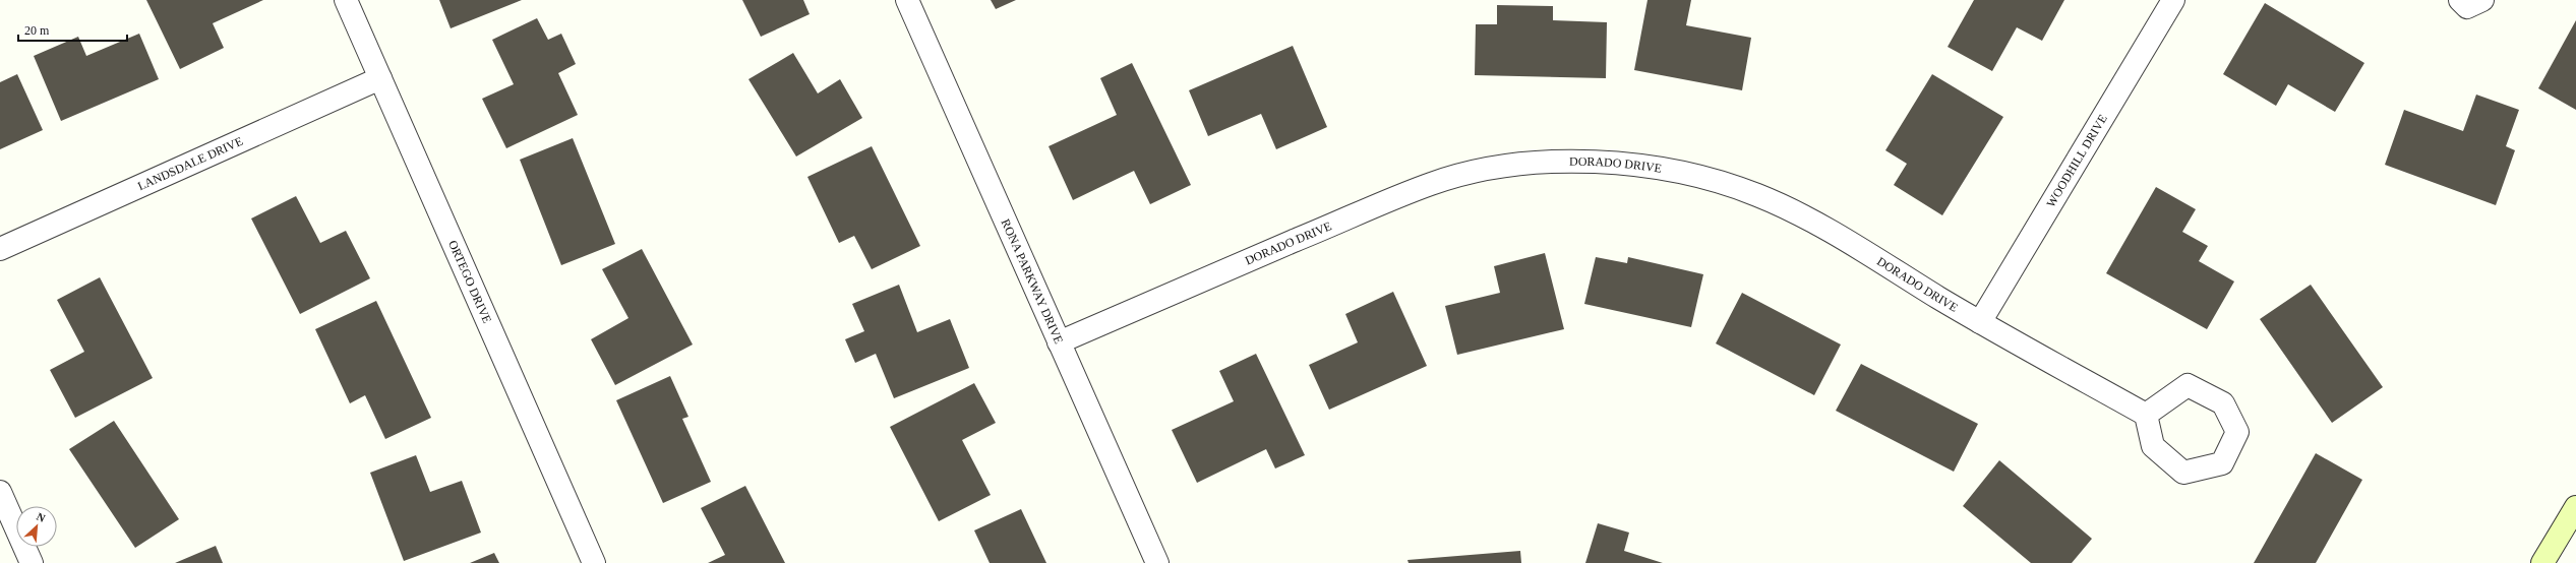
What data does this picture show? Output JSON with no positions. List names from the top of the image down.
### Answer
{
  "streets": {
    "street": [
      "WOODHILL DRIVE",
      "LANDSDALE DRIVE",
      "DORADO DRIVE",
      "ORTEGO DRIVE",
      "RONA PARKWAY DRIVE"
    ]
  },
  "crossings": [
    ["WOODHILL DRIVE", "DORADO DRIVE"],
    ["LANDSDALE DRIVE", "ORTEGO DRIVE"],
    ["DORADO DRIVE", "RONA PARKWAY DRIVE"]
  ],
  "scale_bar": "20 m",
  "north": "top right"
}
